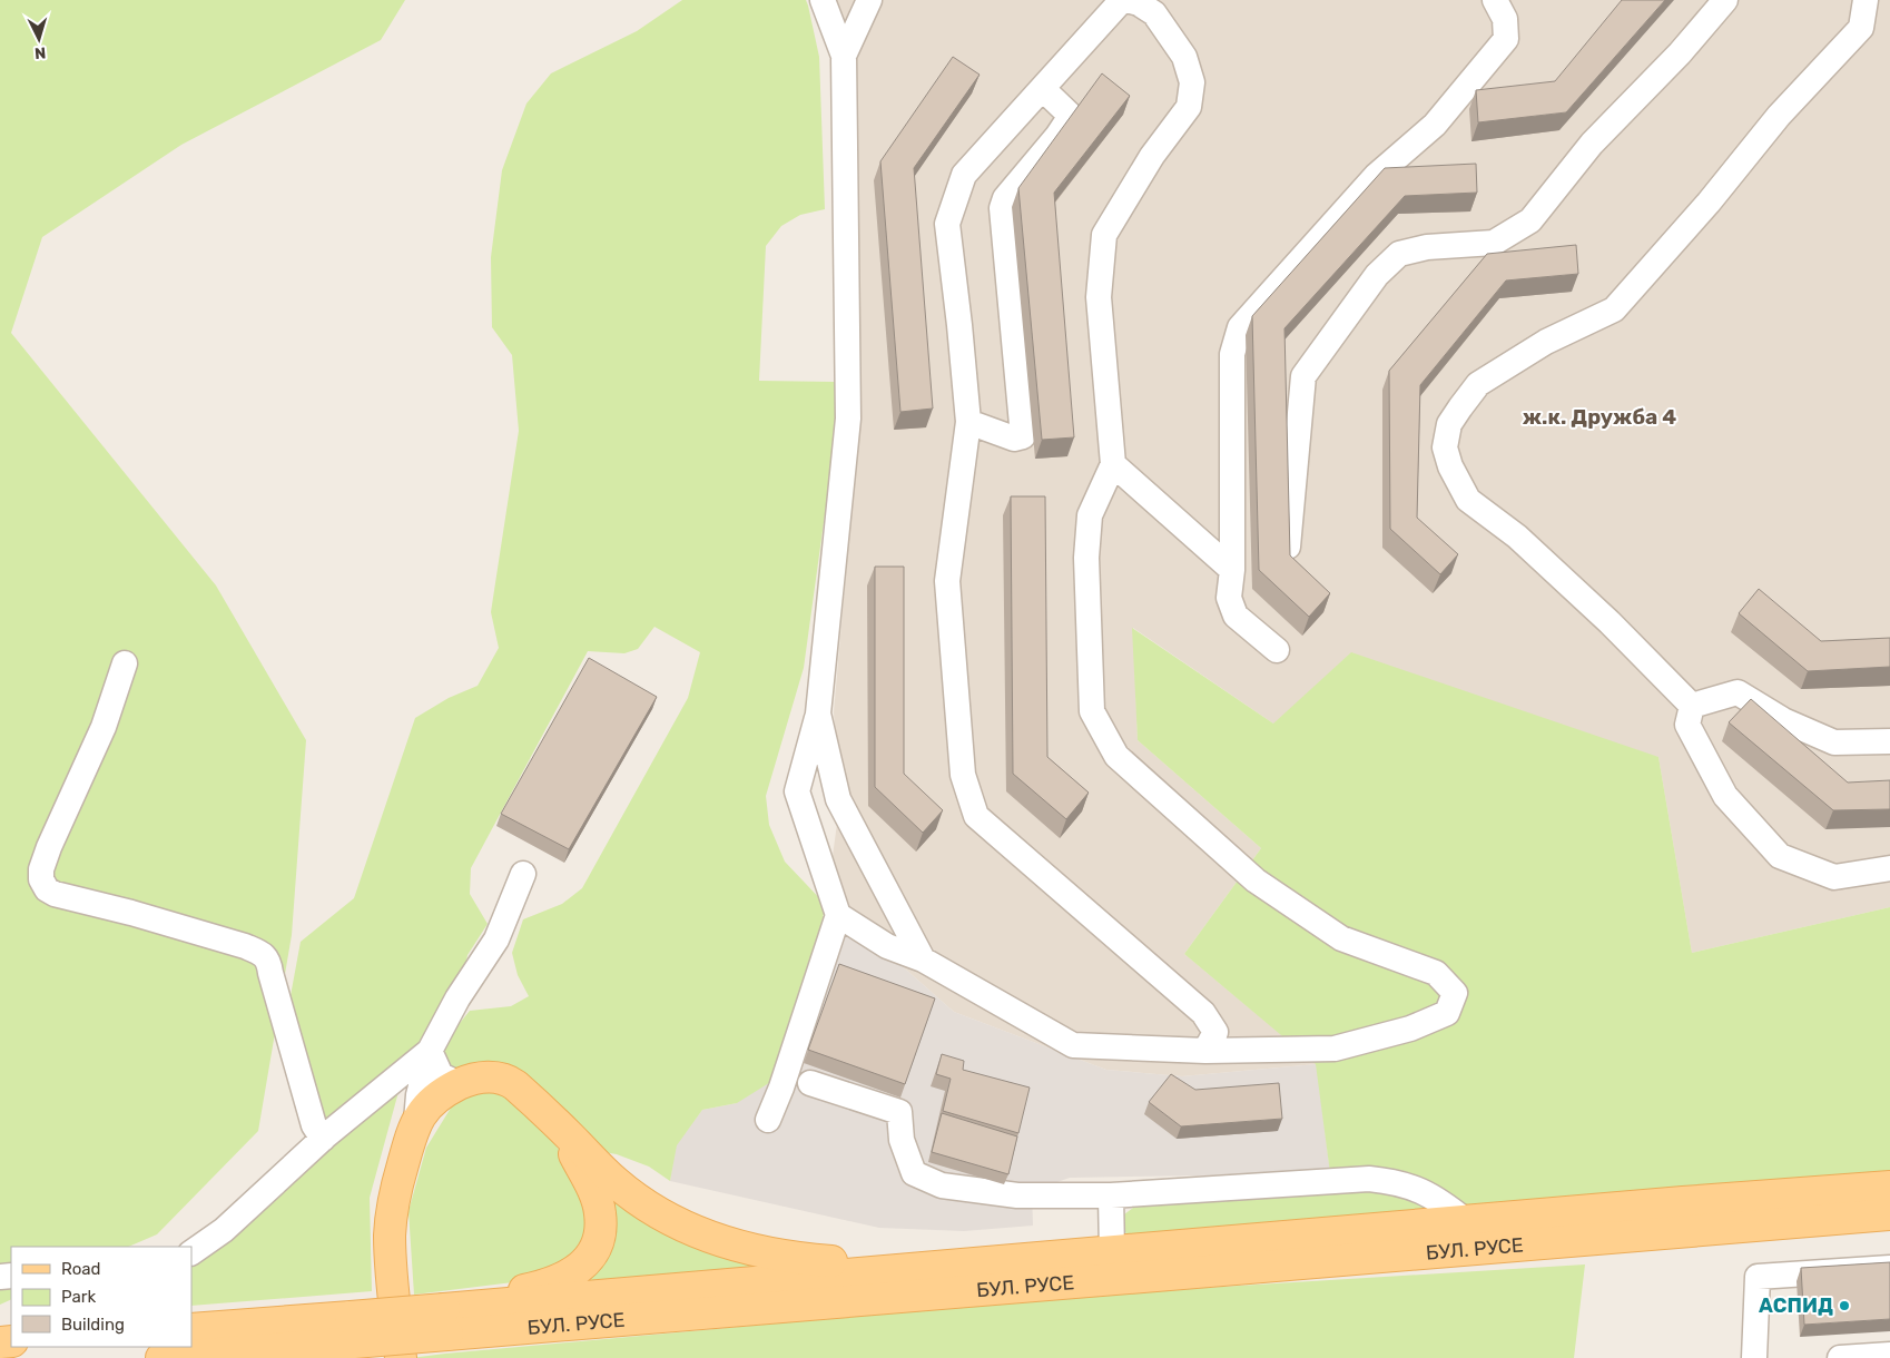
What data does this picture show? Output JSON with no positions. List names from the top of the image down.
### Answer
{
  "streets": {
    "main road": ["БУЛ. РУСЕ"]
  },
  "districts": ["ж.к. Дружба 4"],
  "places": ["АСПИД"],
  "legend": ["Road", "Park", "Building"],
  "north": "bottom"
}
